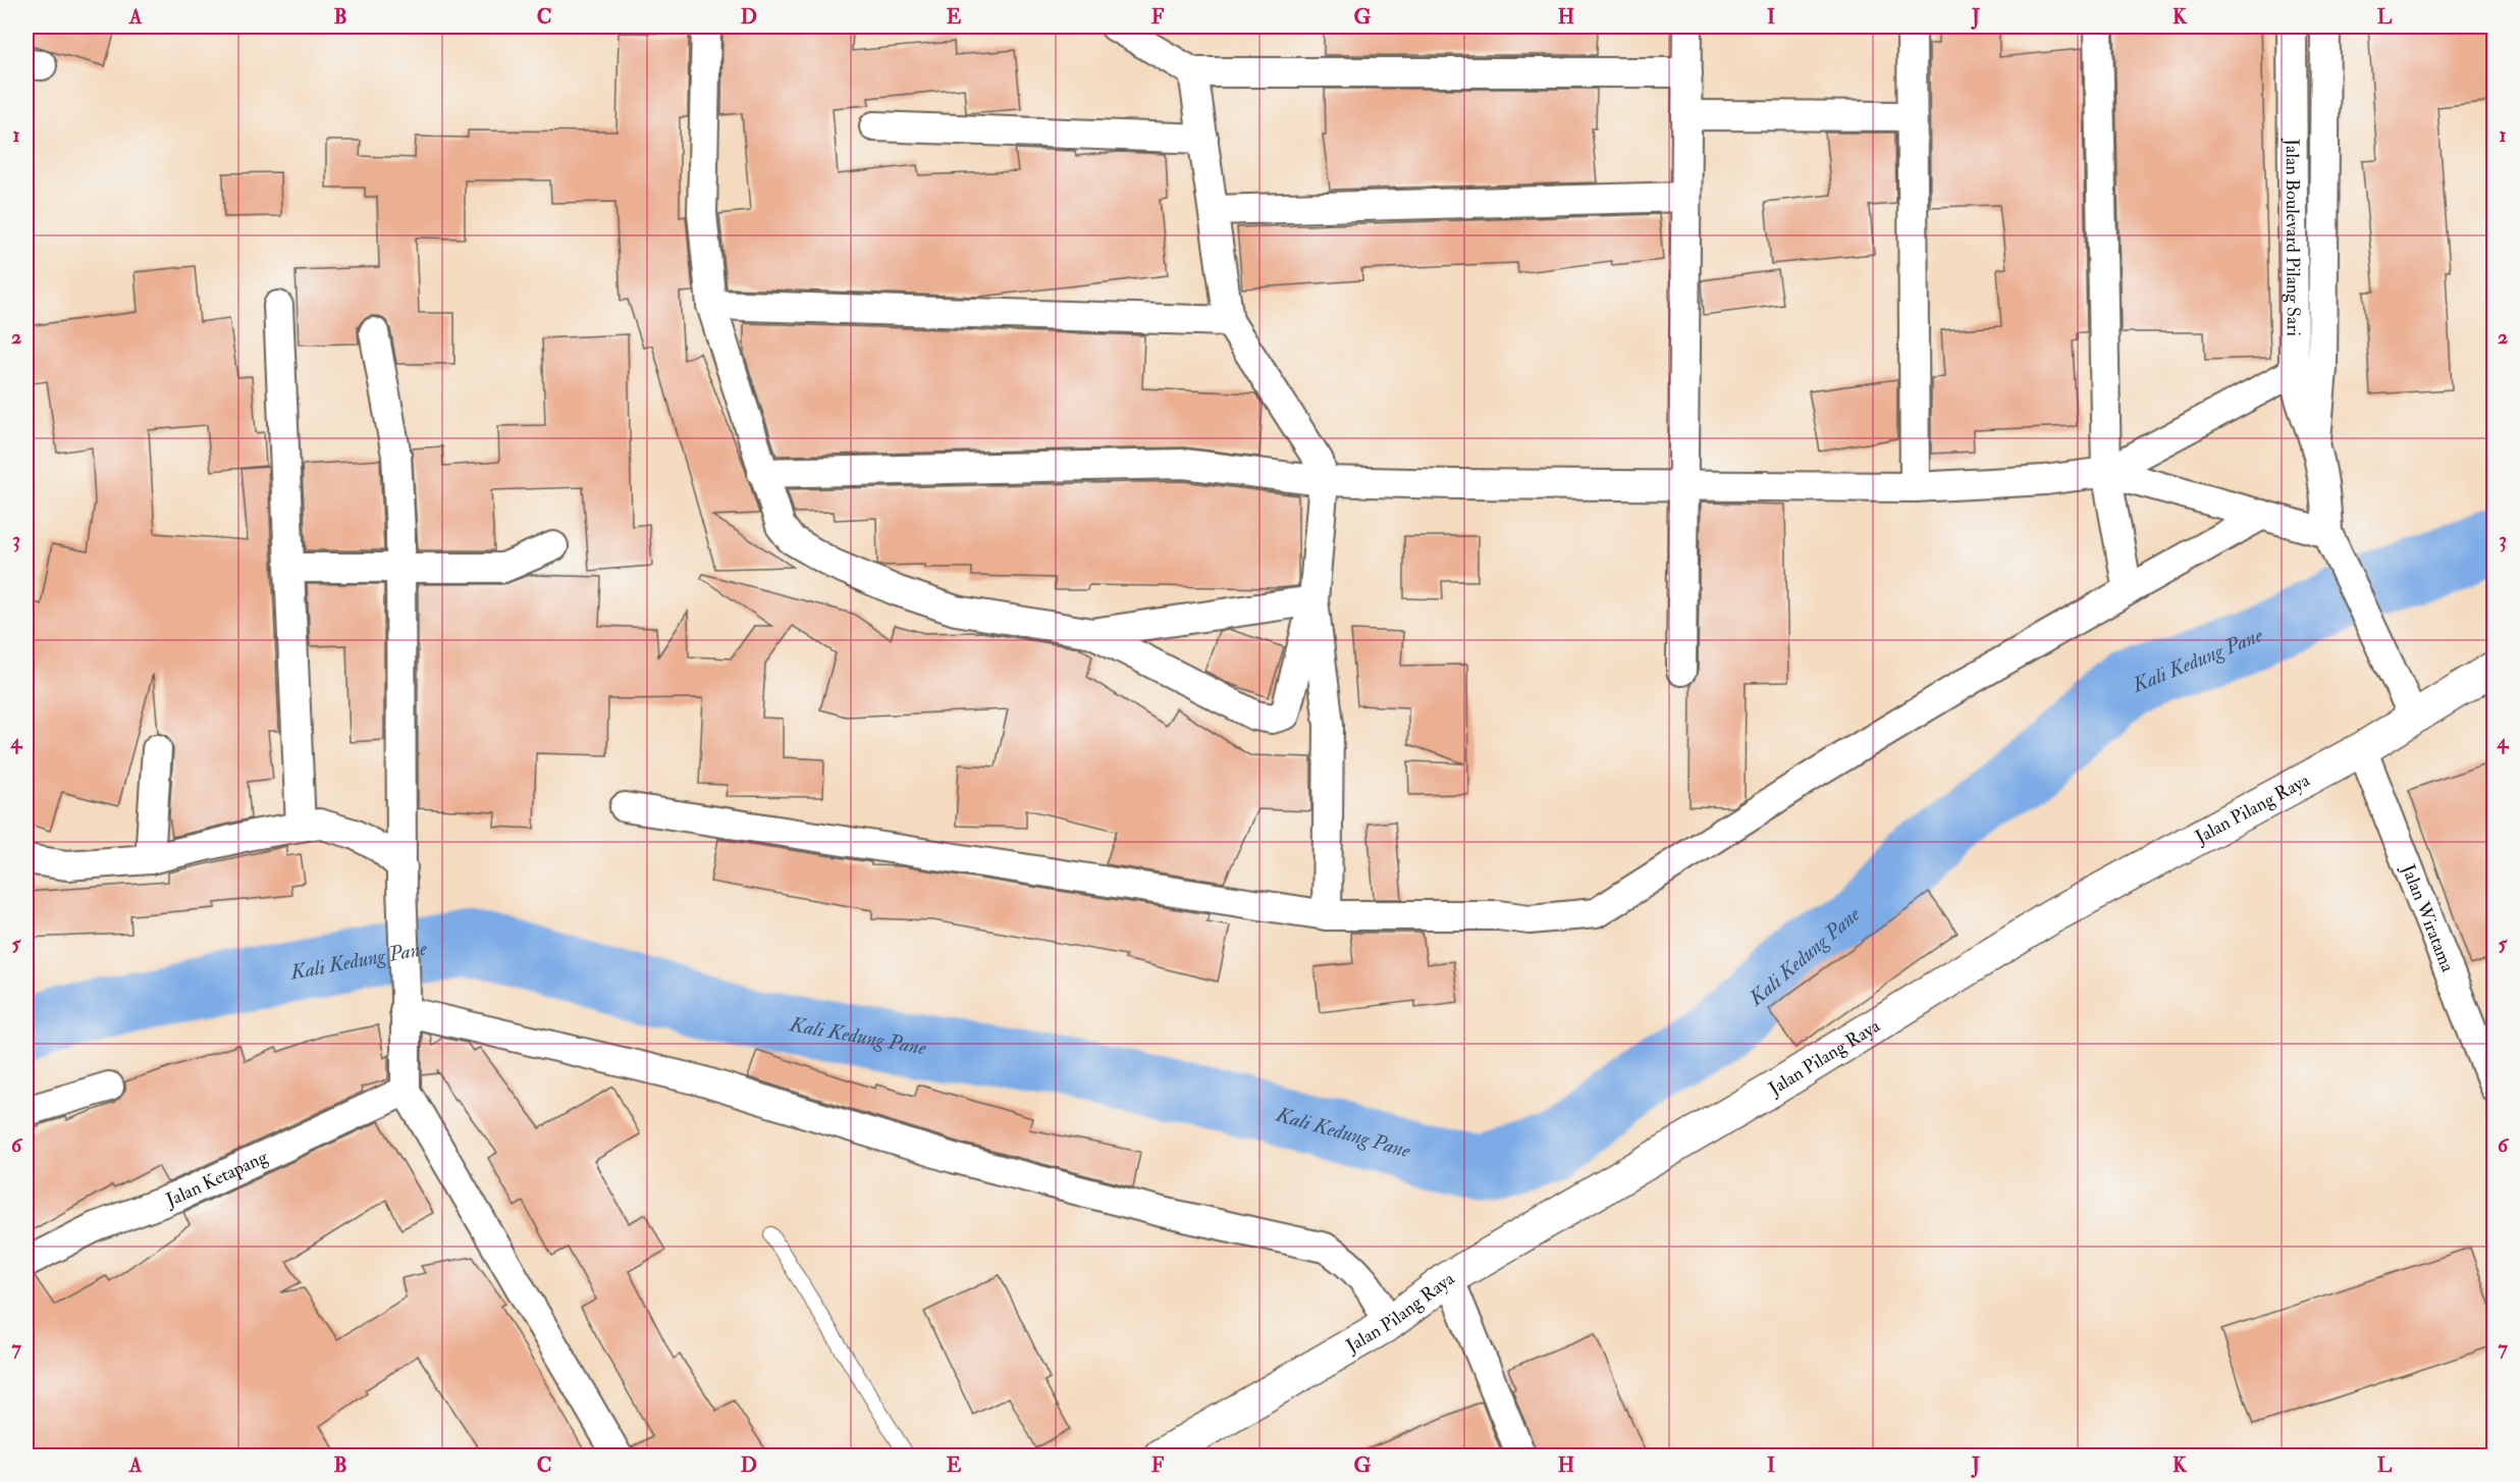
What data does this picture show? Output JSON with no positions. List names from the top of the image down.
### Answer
{
  "streets": {
    "highway": ["Jalan Pilang Raya"],
    "street": ["Jalan Boulevard Pilang Sari", "Jalan Wiratama", "Jalan Ketapang"]
  },
  "crossings": [
    ["Jalan Boulevard Pilang Sari", "Jalan Pilang Raya"],
    ["Jalan Pilang Raya", "Jalan Wiratama"]
  ],
  "water": ["Kali Kedung Pane"],
  "grid": {
    "columns": [
      "A",
      "B",
      "C",
      "D",
      "E",
      "F",
      "G",
      "H",
      "I",
      "J",
      "K",
      "L"
    ],
    "rows": [
      "1",
      "2",
      "3",
      "4",
      "5",
      "6",
      "7"
    ]
  }
}
